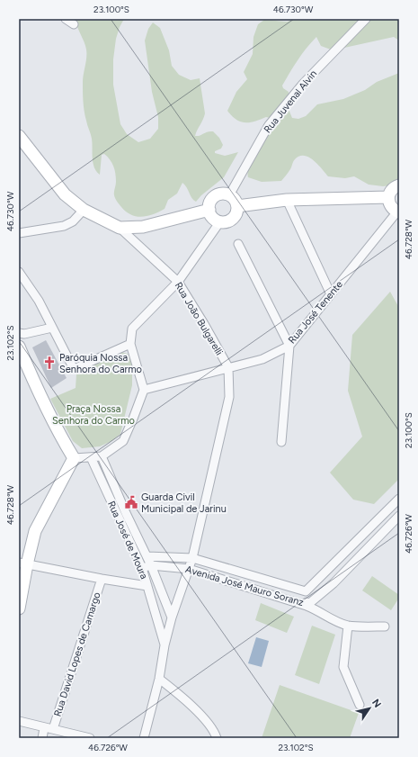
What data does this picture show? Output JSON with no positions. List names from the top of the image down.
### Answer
{
  "streets": {
    "street": [
      "Rua Juvenal Alvin",
      "Rua José Tenente",
      "Rua João Bulgarelli",
      "Rua José de Moura",
      "Avenida José Mauro Soranz",
      "Rua David Lopes de Camargo"
    ]
  },
  "crossings": [
    ["Rua José Tenente", "Rua João Bulgarelli"],
    ["Rua José de Moura", "Avenida José Mauro Soranz"]
  ],
  "parks": ["Praça Nossa Senhora do Carmo"],
  "places": {
    "church": ["Paróquia Nossa Senhora do Carmo"],
    "public building": ["Guarda Civil Municipal de Jarinu"]
  },
  "north": "top right",
  "coordinates": [
    "23.100°S",
    "46.730°W",
    "46.728°W",
    "23.102°S",
    "46.726°W"
  ]
}
